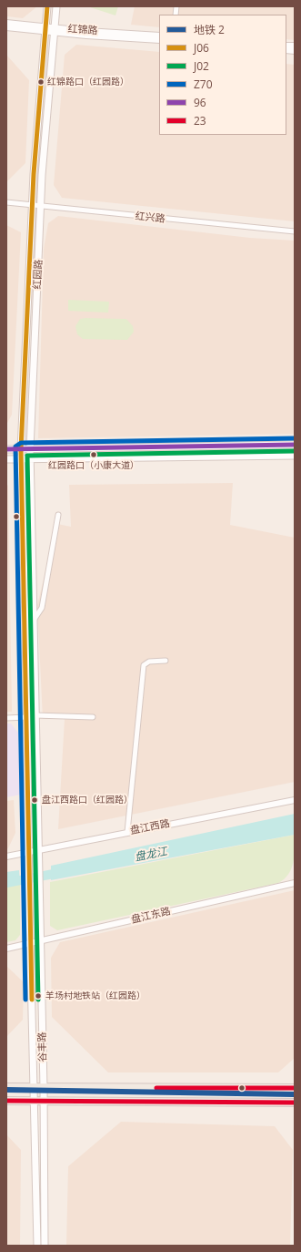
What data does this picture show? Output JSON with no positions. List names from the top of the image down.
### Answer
{
  "streets": {
    "main road": ["红园路", "谷丰路"],
    "street": [
      "红锦路",
      "红兴路",
      "盘江西路",
      "盘江东路"
    ]
  },
  "crossings": [
    ["红锦路", "红园路"],
    ["红兴路", "红园路"],
    ["红园路", "盘江西路"],
    ["红园路", "谷丰路"],
    ["盘江西路", "谷丰路"],
    ["盘江东路", "谷丰路"]
  ],
  "water": ["盘龙江"],
  "places": [
    "红锦路口（红园路）",
    "红园路口（小康大道）",
    "盘江西路口（红园路）",
    "羊场村地铁站（红园路）"
  ],
  "lines": [
    "transit line J06",
    "transit line Z70",
    "transit line 96",
    "transit line J02",
    "transit line 23",
    "metro line 2"
  ],
  "legend": [
    "地铁 2",
    "J06",
    "J02",
    "Z70",
    "96",
    "23"
  ]
}
